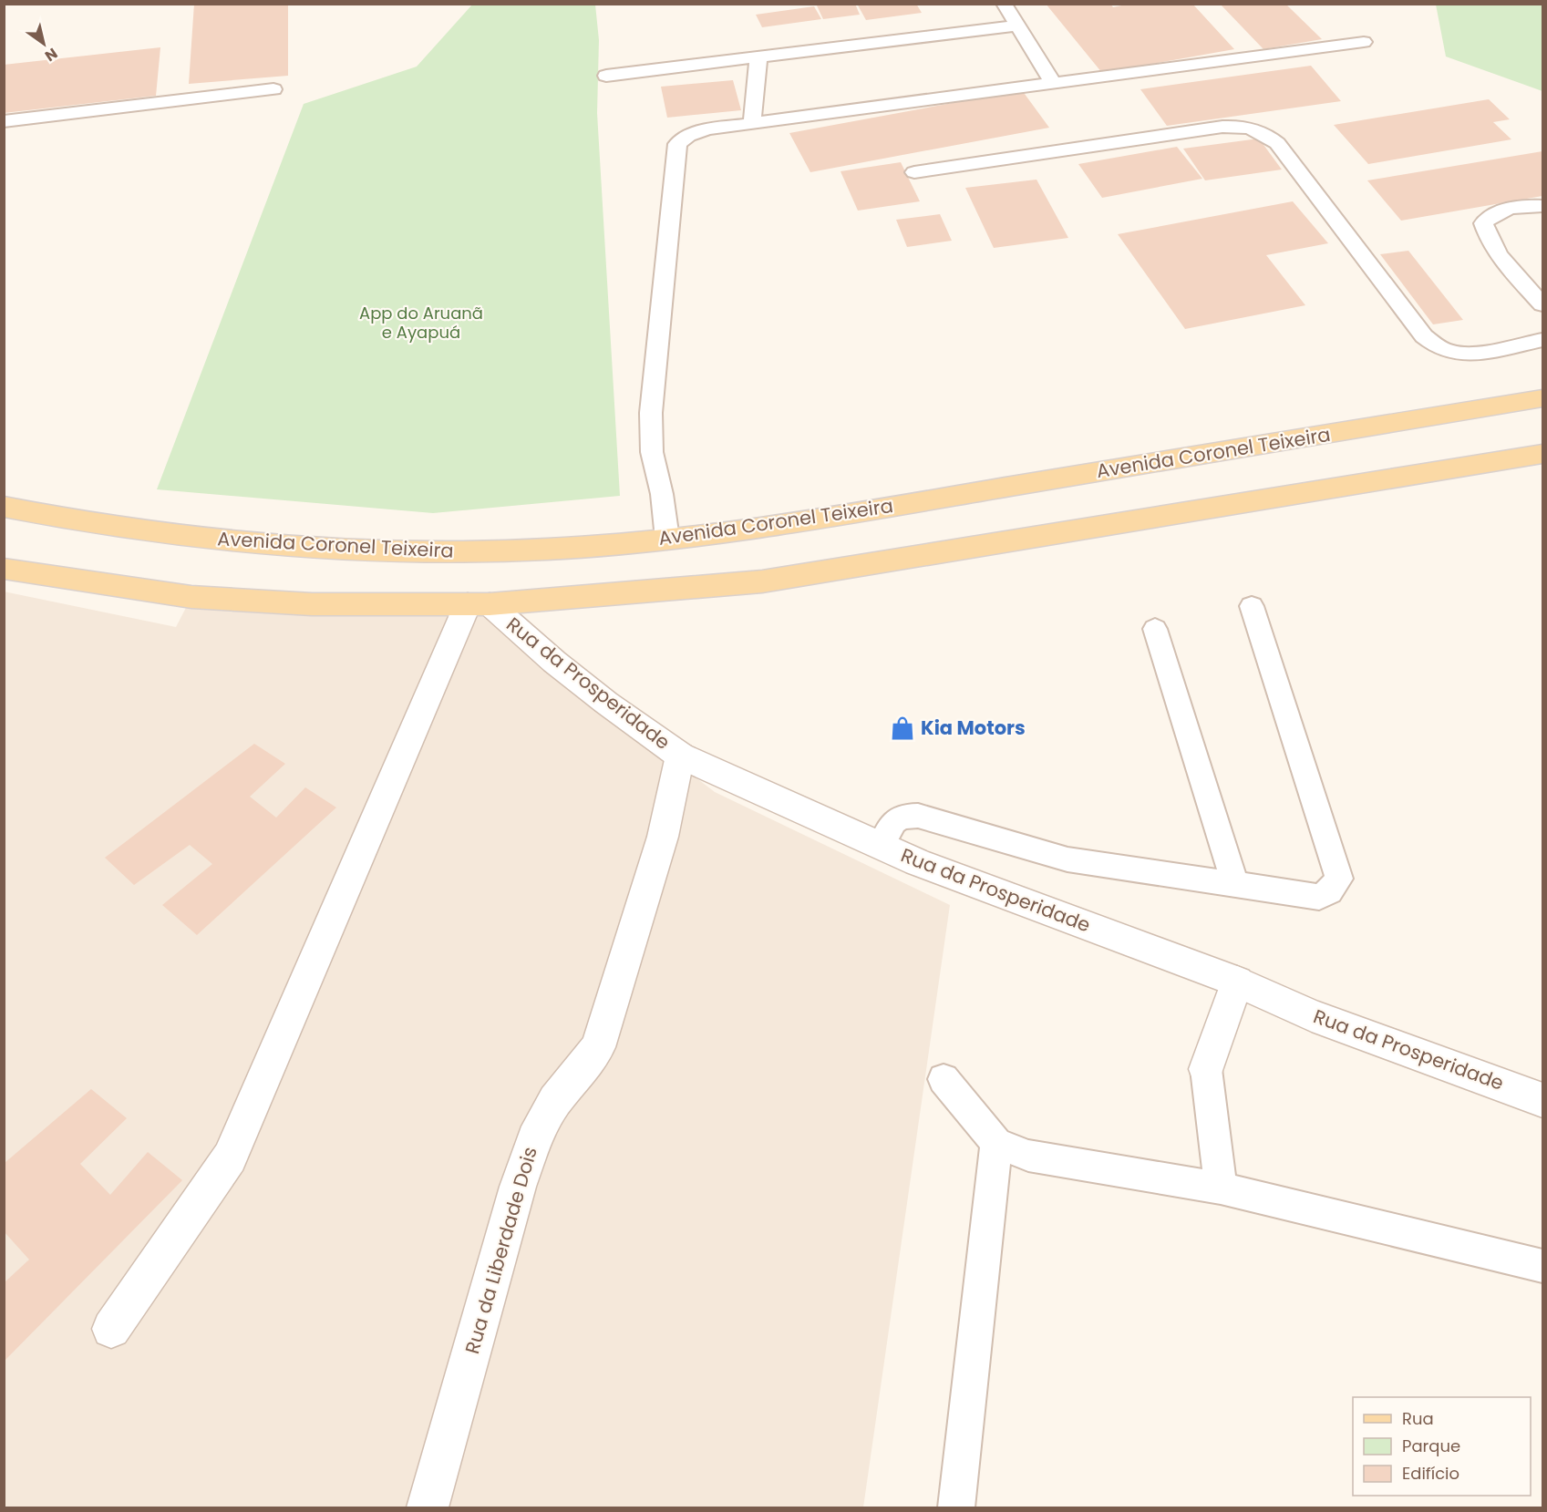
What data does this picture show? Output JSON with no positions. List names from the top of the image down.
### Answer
{
  "streets": {
    "main road": ["Avenida Coronel Teixeira"],
    "street": ["Rua da Prosperidade", "Rua da Liberdade Dois"]
  },
  "crossings": [
    ["Rua da Prosperidade", "Rua da Liberdade Dois"]
  ],
  "parks": ["App do Aruanã e Ayapuá"],
  "places": {
    "shop": ["Kia Motors"]
  },
  "legend": ["Rua", "Parque", "Edifício"],
  "north": "bottom right"
}
